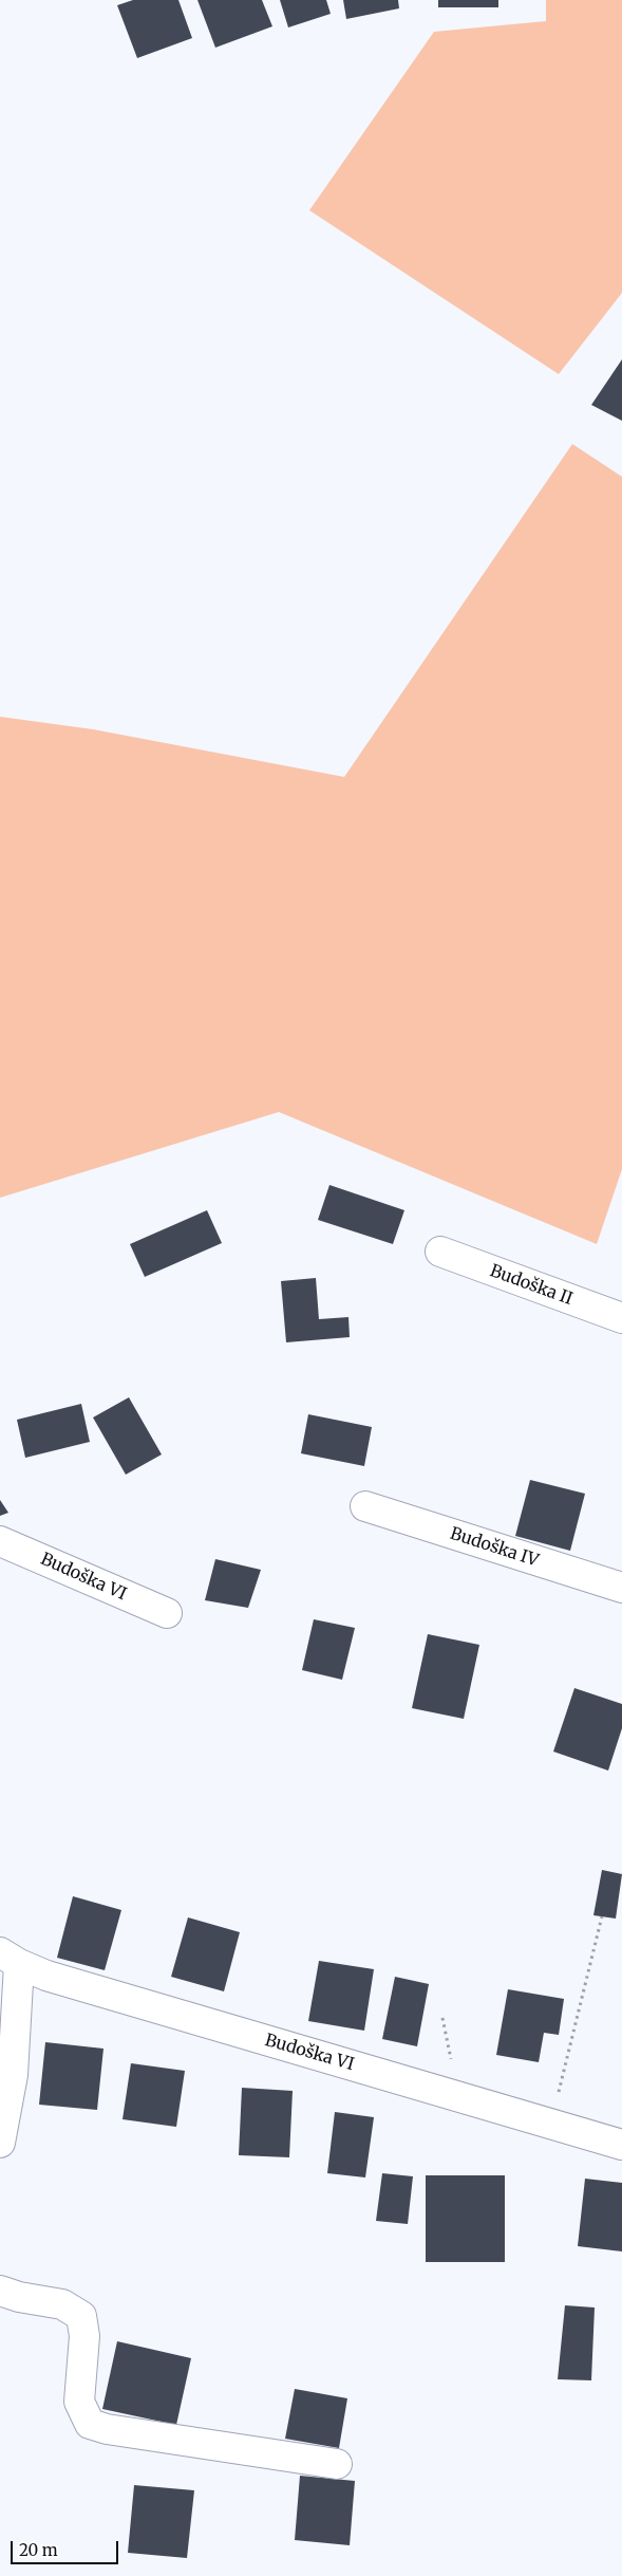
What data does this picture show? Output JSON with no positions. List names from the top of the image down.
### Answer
{
  "streets": {
    "street": ["Budoška II", "Budoška IV", "Budoška VI"]
  },
  "scale_bar": "20 m"
}
